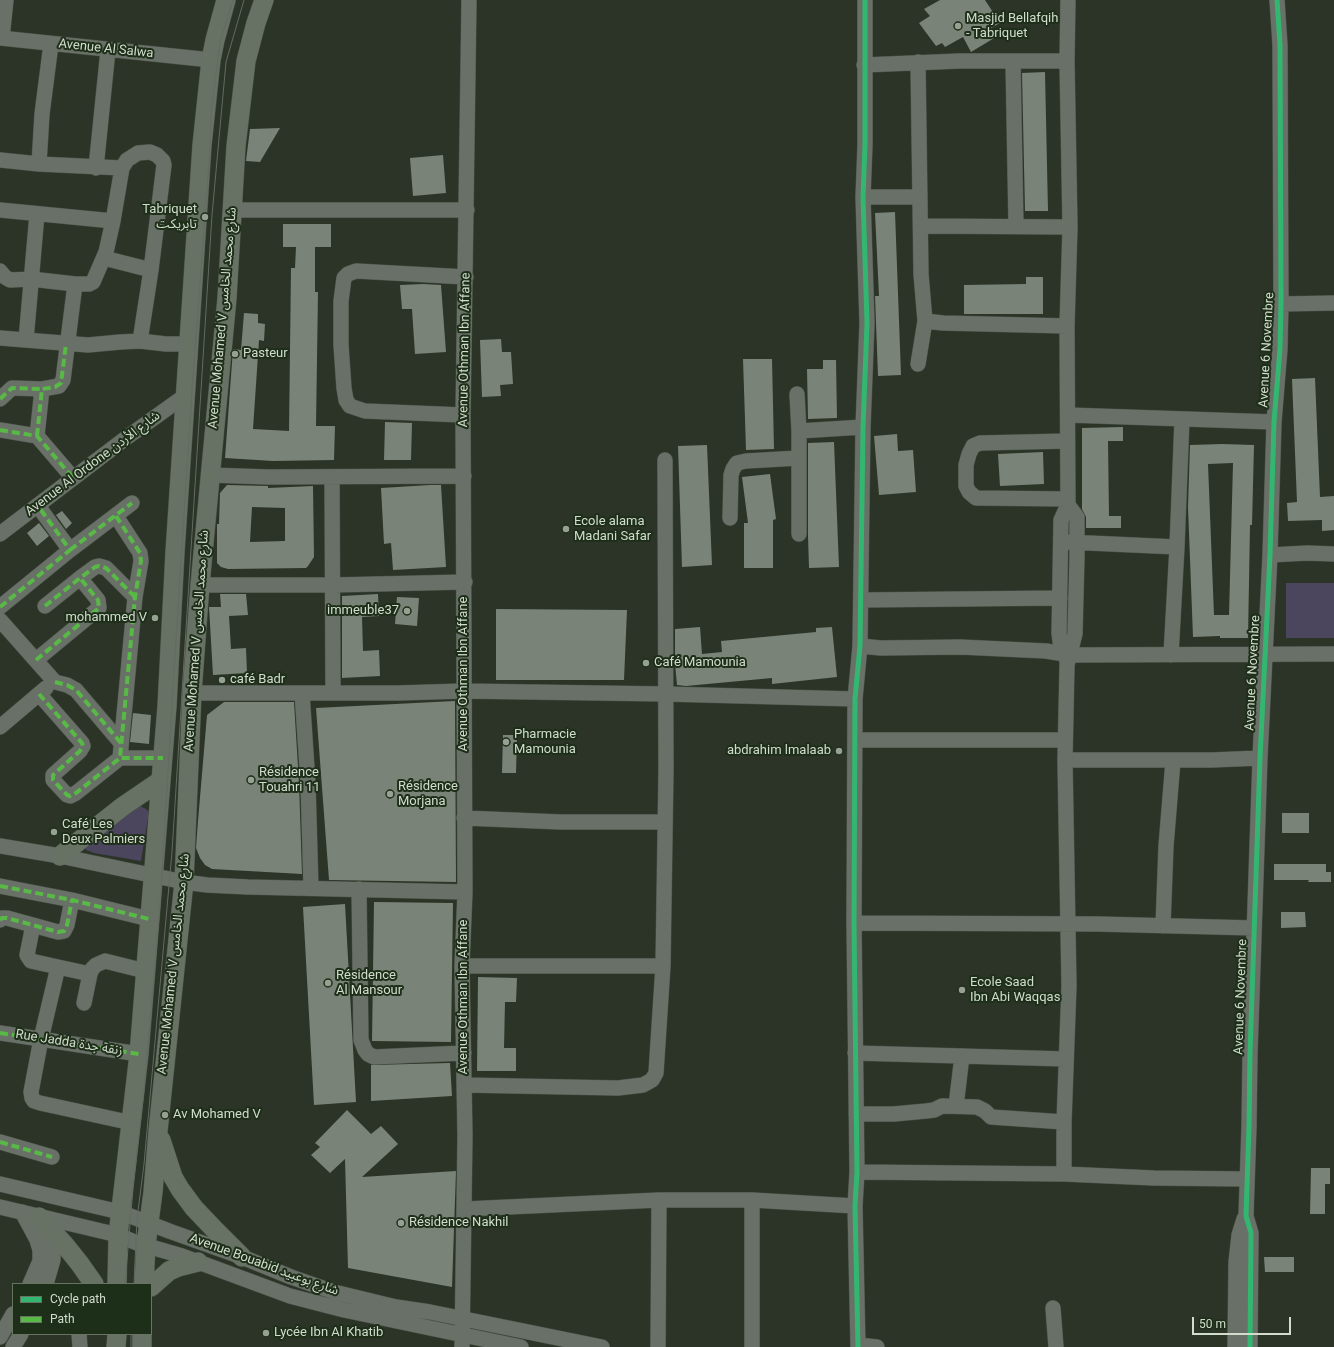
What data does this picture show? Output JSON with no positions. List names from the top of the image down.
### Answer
{
  "streets": {
    "main road": ["Avenue Mohamed V شارع محمد الخامس"],
    "street": [
      "Avenue Al Salwa",
      "Avenue Othman Ibn Affane",
      "Avenue 6 Novembre",
      "Avenue Al Ordone شارع الأردن",
      "Rue Jadda زنقة جدة",
      "Avenue Bouabid شارع بوعبيد"
    ]
  },
  "crossings": [
    ["Avenue Al Salwa", "Avenue Mohamed V شارع محمد الخامس"],
    ["Avenue Mohamed V شارع محمد الخامس", "Avenue Al Ordone شارع الأردن"],
    ["Avenue Mohamed V شارع محمد الخامس", "Rue Jadda زنقة جدة"],
    ["Avenue Mohamed V شارع محمد الخامس", "Avenue Bouabid شارع بوعبيد"],
    ["Avenue Othman Ibn Affane", "Avenue Bouabid شارع بوعبيد"]
  ],
  "places": [
    "Masjid Bellafqih - Tabriquet",
    "Tabriquet تابريكت",
    "Pasteur",
    "Ecole alama Madani Safar",
    "immeuble37",
    "mohammed V",
    "Café Mamounia",
    "café Badr",
    "Pharmacie Mamounia",
    "abdrahim lmalaab",
    "Résidence Touahri 11",
    "Résidence Morjana",
    "Café Les Deux Palmiers",
    "Résidence Al Mansour",
    "Ecole Saad Ibn Abi Waqqas",
    "Av Mohamed V",
    "Résidence Nakhil",
    "Lycée Ibn Al Khatib"
  ],
  "legend": ["Cycle path", "Path"],
  "scale_bar": "50 m"
}
